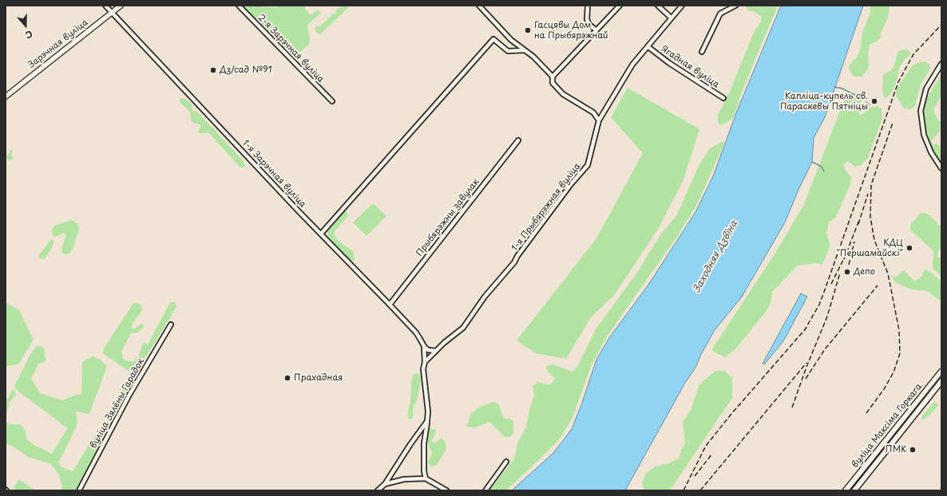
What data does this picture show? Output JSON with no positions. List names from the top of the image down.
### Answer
{
  "streets": {
    "main road": ["вуліца Максіма Горкага"],
    "street": [
      "Зарэчная вуліца",
      "2-я Зарэчная вуліца",
      "Ягадная вуліца",
      "1-я Зарэчная вуліца",
      "1-я Прыбярэжная вуліца",
      "Прыбярэжны завулак",
      "вуліца Зялёны Гарадок"
    ]
  },
  "crossings": [
    ["Зарэчная вуліца", "1-я Зарэчная вуліца"],
    ["Ягадная вуліца", "1-я Прыбярэжная вуліца"],
    ["1-я Зарэчная вуліца", "1-я Прыбярэжная вуліца"],
    ["1-я Зарэчная вуліца", "Прыбярэжны завулак"]
  ],
  "water": ["Заходняя Дзвіна"],
  "places": [
    "Гасцявы Дом на Прыбярэжнай",
    "Дз/сад №91",
    "Капліца-купель св. Параскевы Пятніцы",
    "КДЦ \"Першамайскі\"",
    "Депо",
    "Прахадная",
    "ПМК"
  ],
  "north": "bottom"
}
